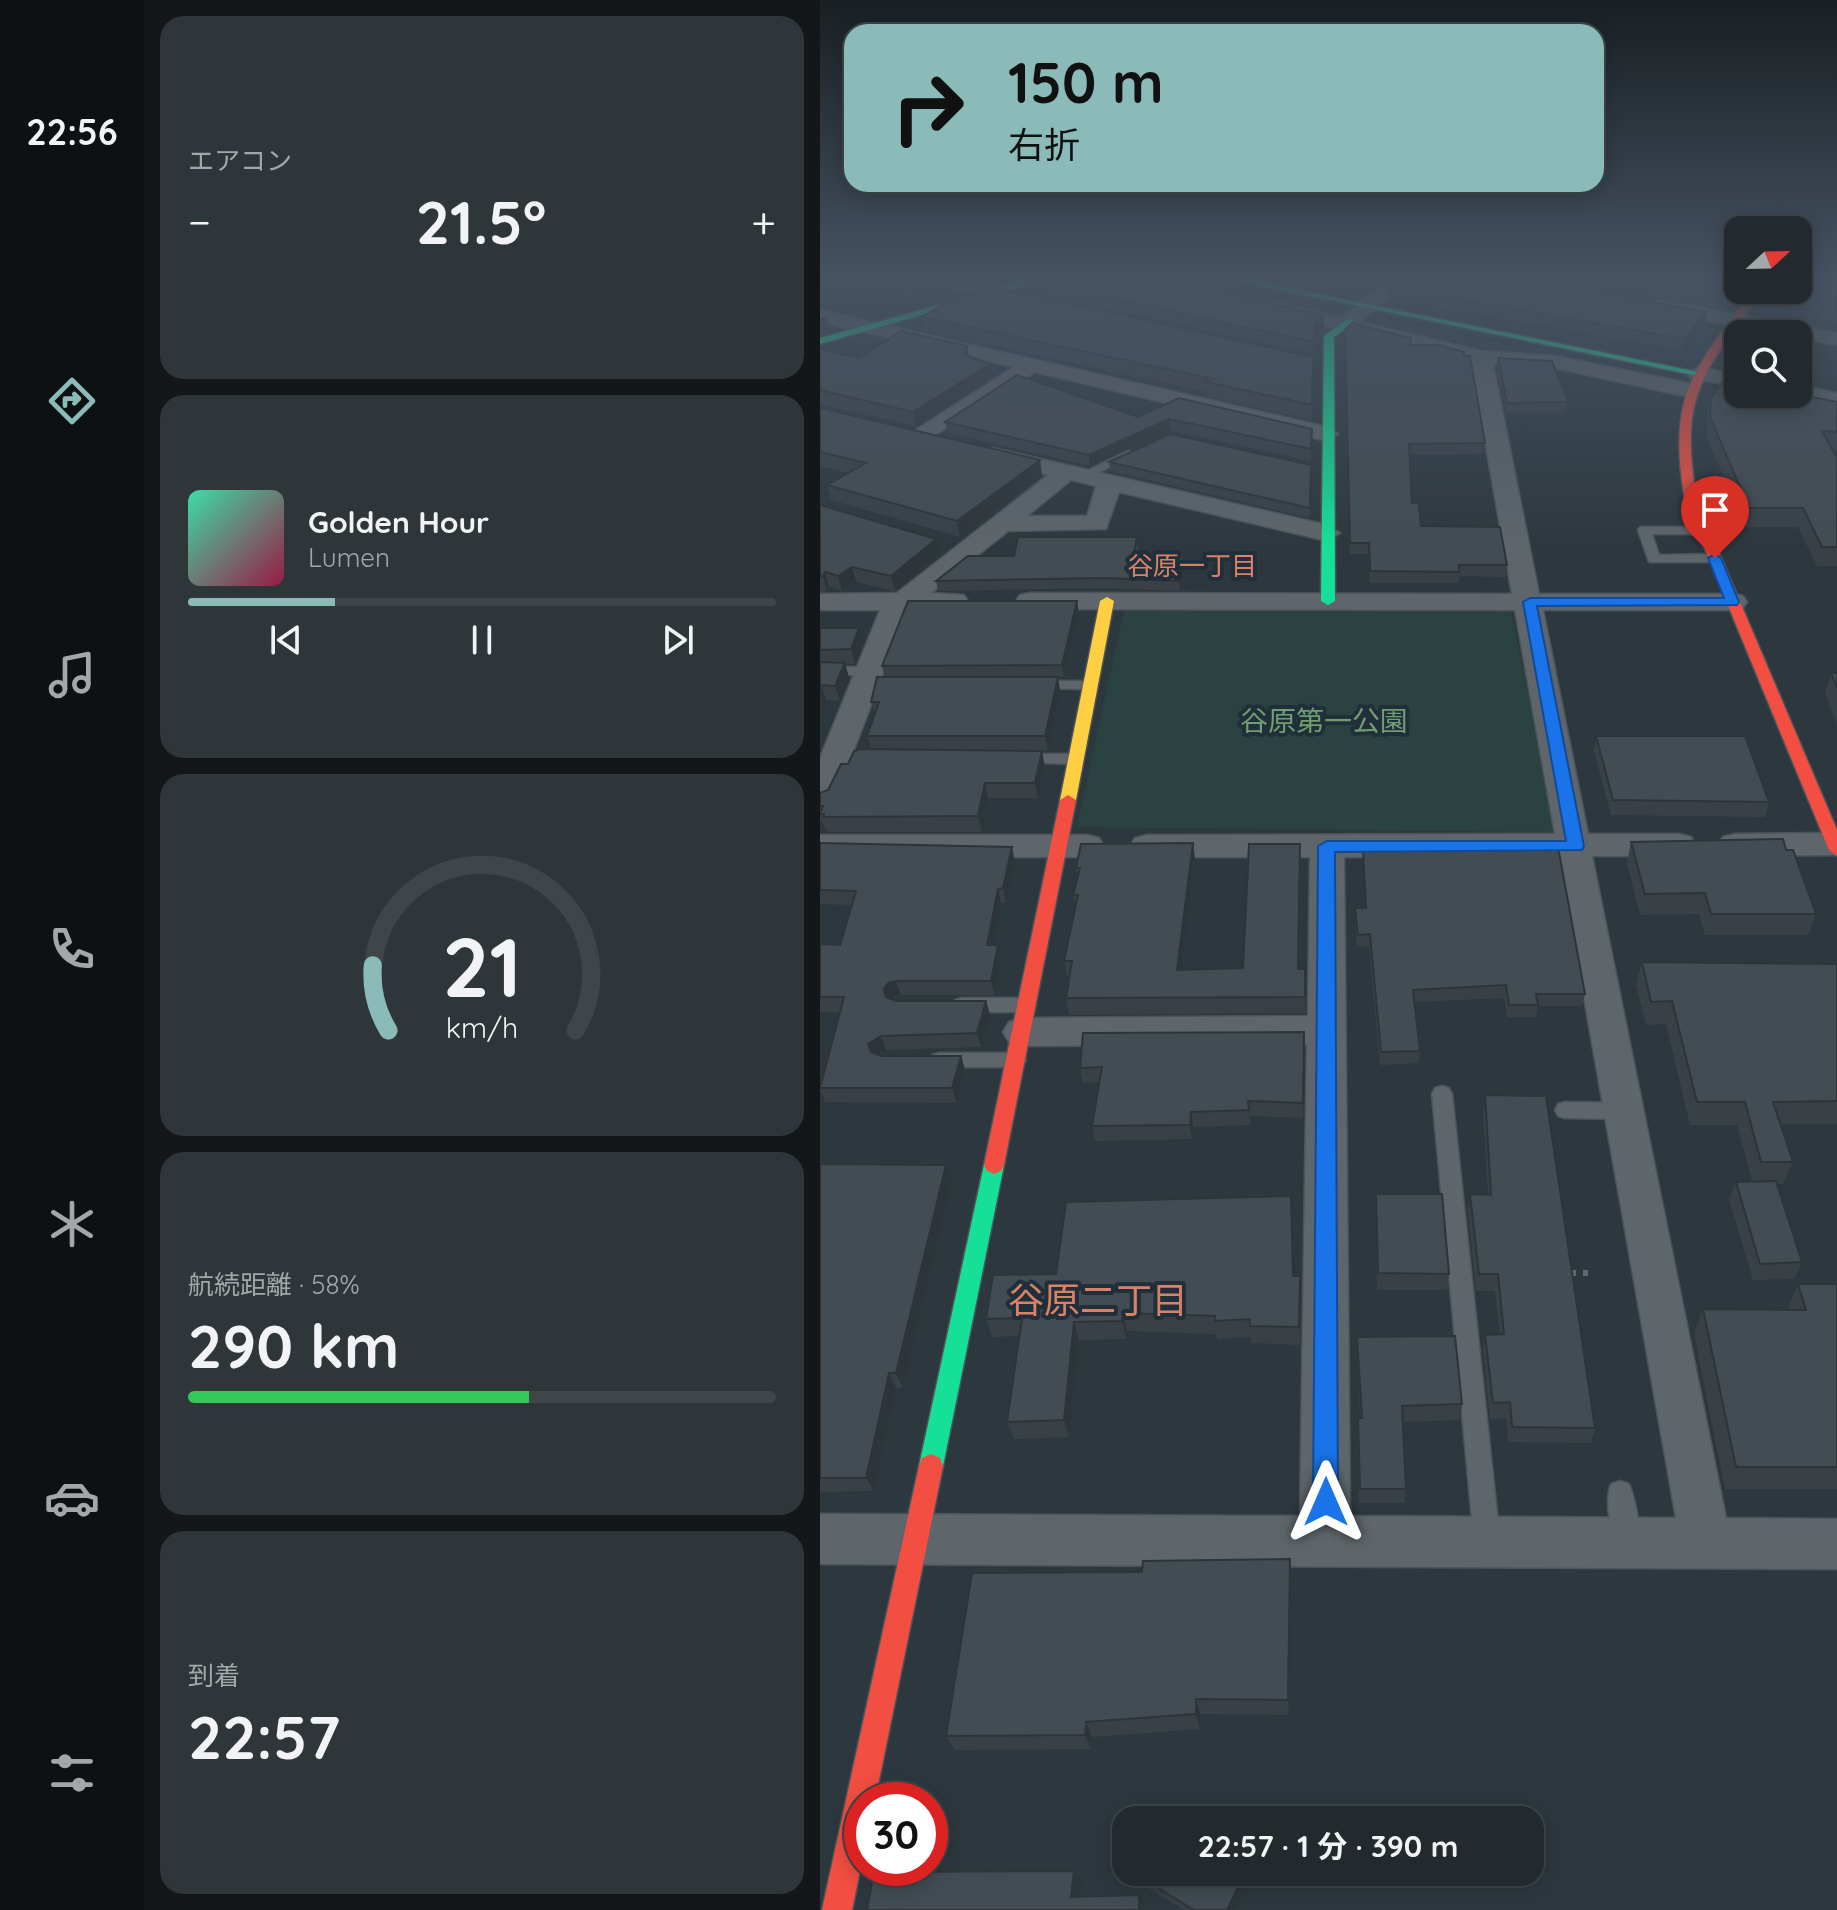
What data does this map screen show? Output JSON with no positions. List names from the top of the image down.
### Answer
{
  "districts": ["谷原一丁目", "谷原二丁目"],
  "parks": ["谷原第一公園"],
  "north": "right",
  "page": {
    "tabs": "22:56",
    "tile": [
      "エアコン",
      ["航続距離 · 58%", "290 km"],
      ["到着", "22:57"]
    ],
    "turn": ["150 m", "右折"],
    "heat": ["−", "21.5°", "+"],
    "song": ["Golden Hour", "Lumen"],
    "limit": "30",
    "trip": "22:57 · 1 分 · 390 m",
    "gauge": ["21", "km/h"]
  }
}
